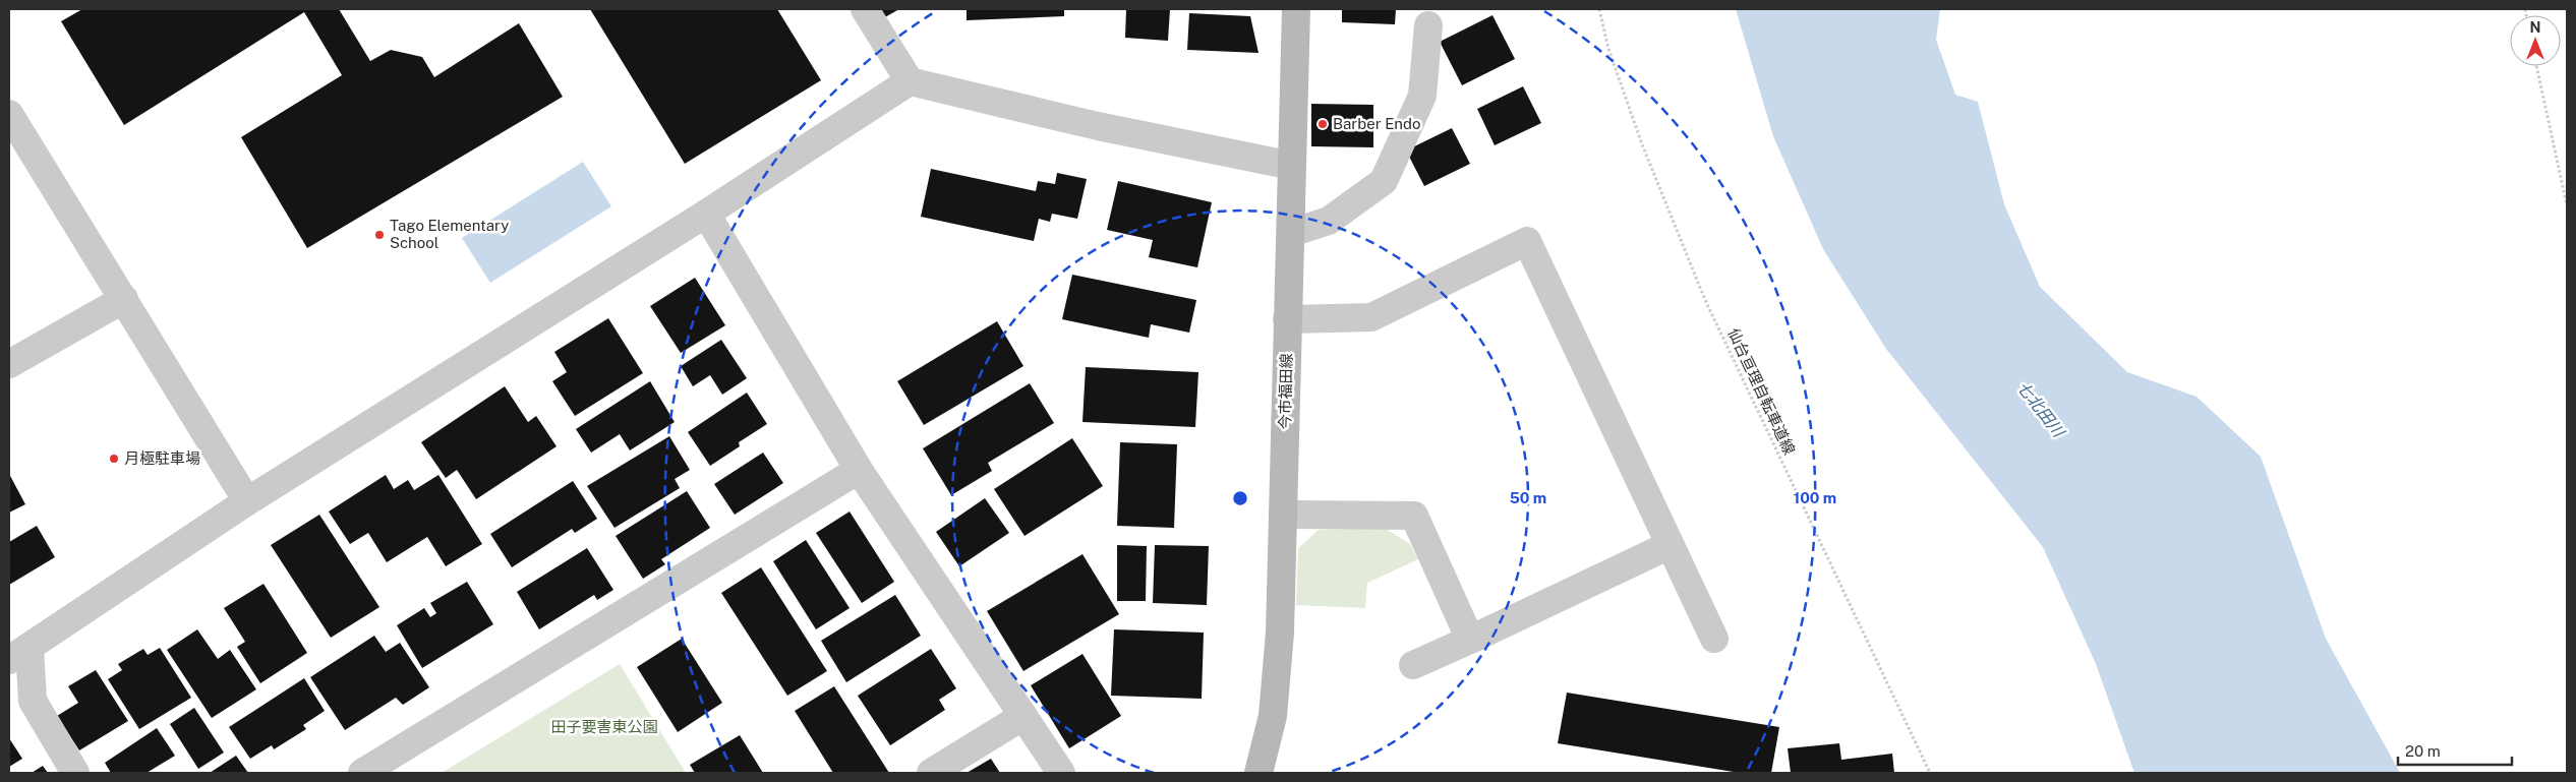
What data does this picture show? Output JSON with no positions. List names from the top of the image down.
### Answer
{
  "streets": {
    "main road": ["今市福田線"],
    "path": ["仙台亘理自転車道線"]
  },
  "water": ["七北田川"],
  "parks": ["田子要害東公園"],
  "places": ["Barber Endo", "Tago Elementary School", "月極駐車場"],
  "scale_bar": "20 m",
  "north": "top",
  "rings": ["50 m", "100 m"]
}
